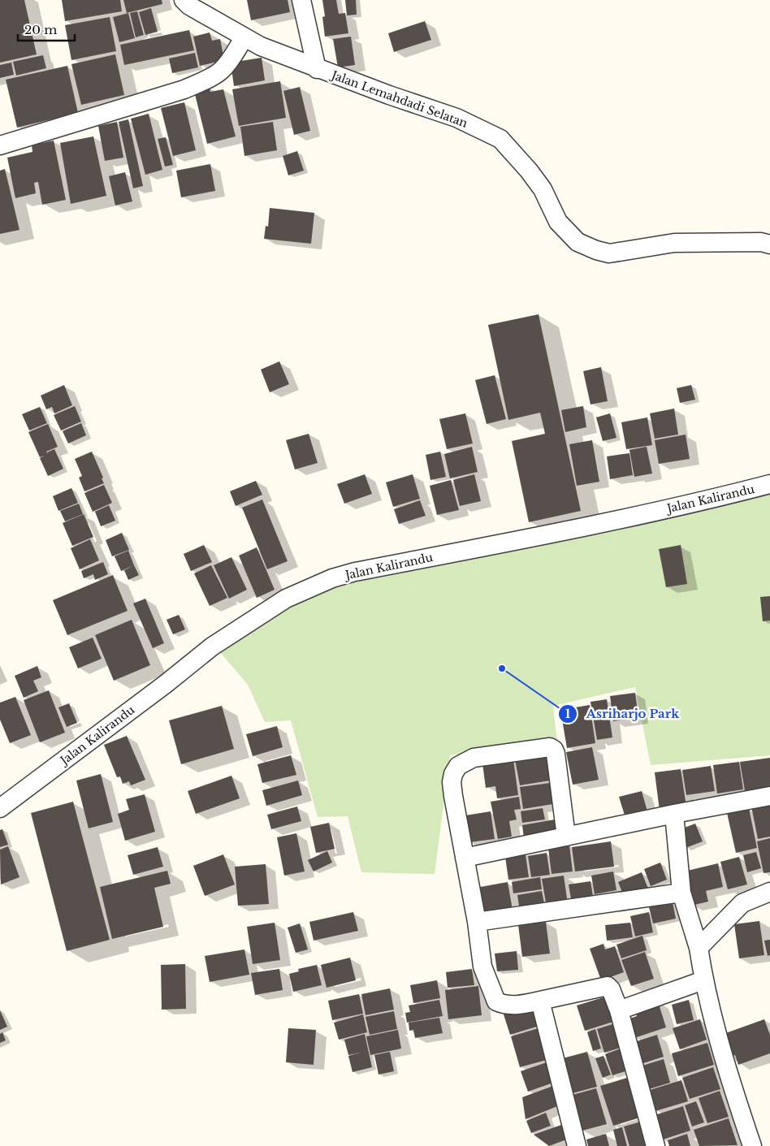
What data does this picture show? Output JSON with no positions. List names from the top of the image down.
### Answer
{
  "streets": {
    "street": ["Jalan Lemahdadi Selatan", "Jalan Kalirandu"]
  },
  "places": ["Asriharjo Park"],
  "scale_bar": "20 m"
}
